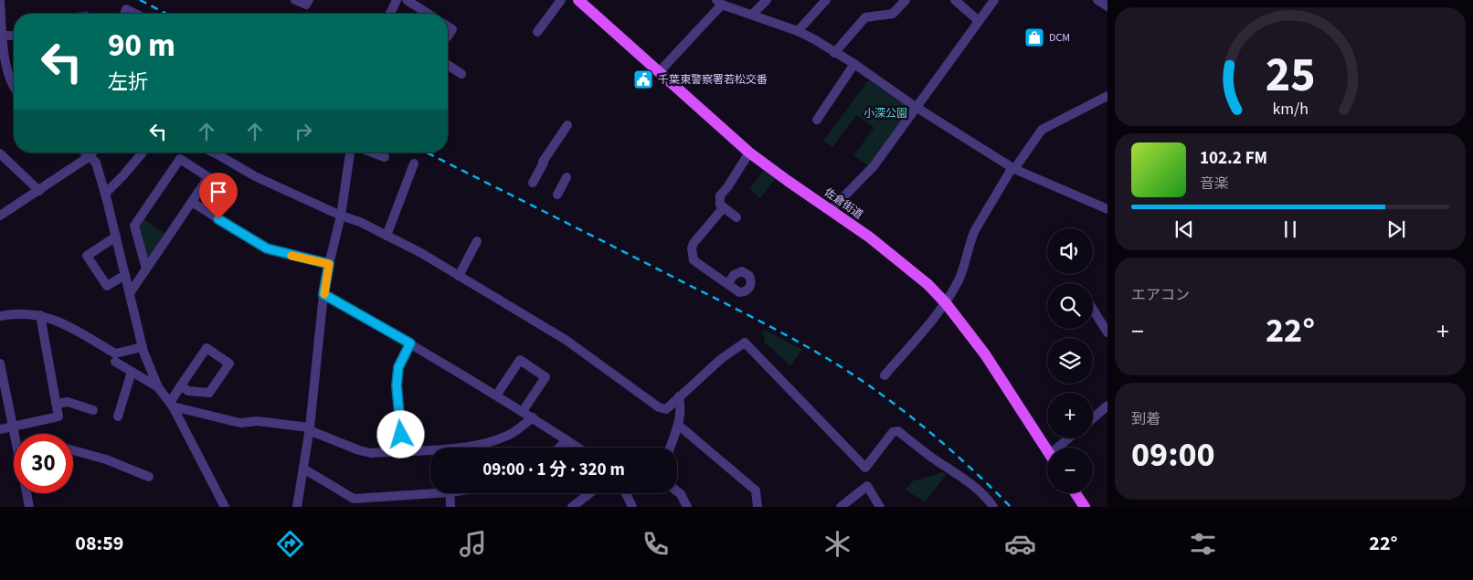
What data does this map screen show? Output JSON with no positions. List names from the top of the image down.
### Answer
{
  "streets": {
    "main road": ["佐倉街道"]
  },
  "parks": ["小深公園"],
  "places": {
    "shop": ["DCM"],
    "public building": ["千葉東警察署若松交番"]
  },
  "page": {
    "turn": ["90 m", "左折"],
    "song": ["102.2 FM", "音楽"],
    "map_buttons": ["+", "−"],
    "tile": [
      "エアコン",
      ["到着", "09:00"]
    ],
    "heat": ["−", "22°", "+"],
    "limit": "30",
    "trip": "09:00 · 1 分 · 320 m",
    "tabs": ["08:59", "22°"],
    "gauge": ["25", "km/h"]
  }
}
